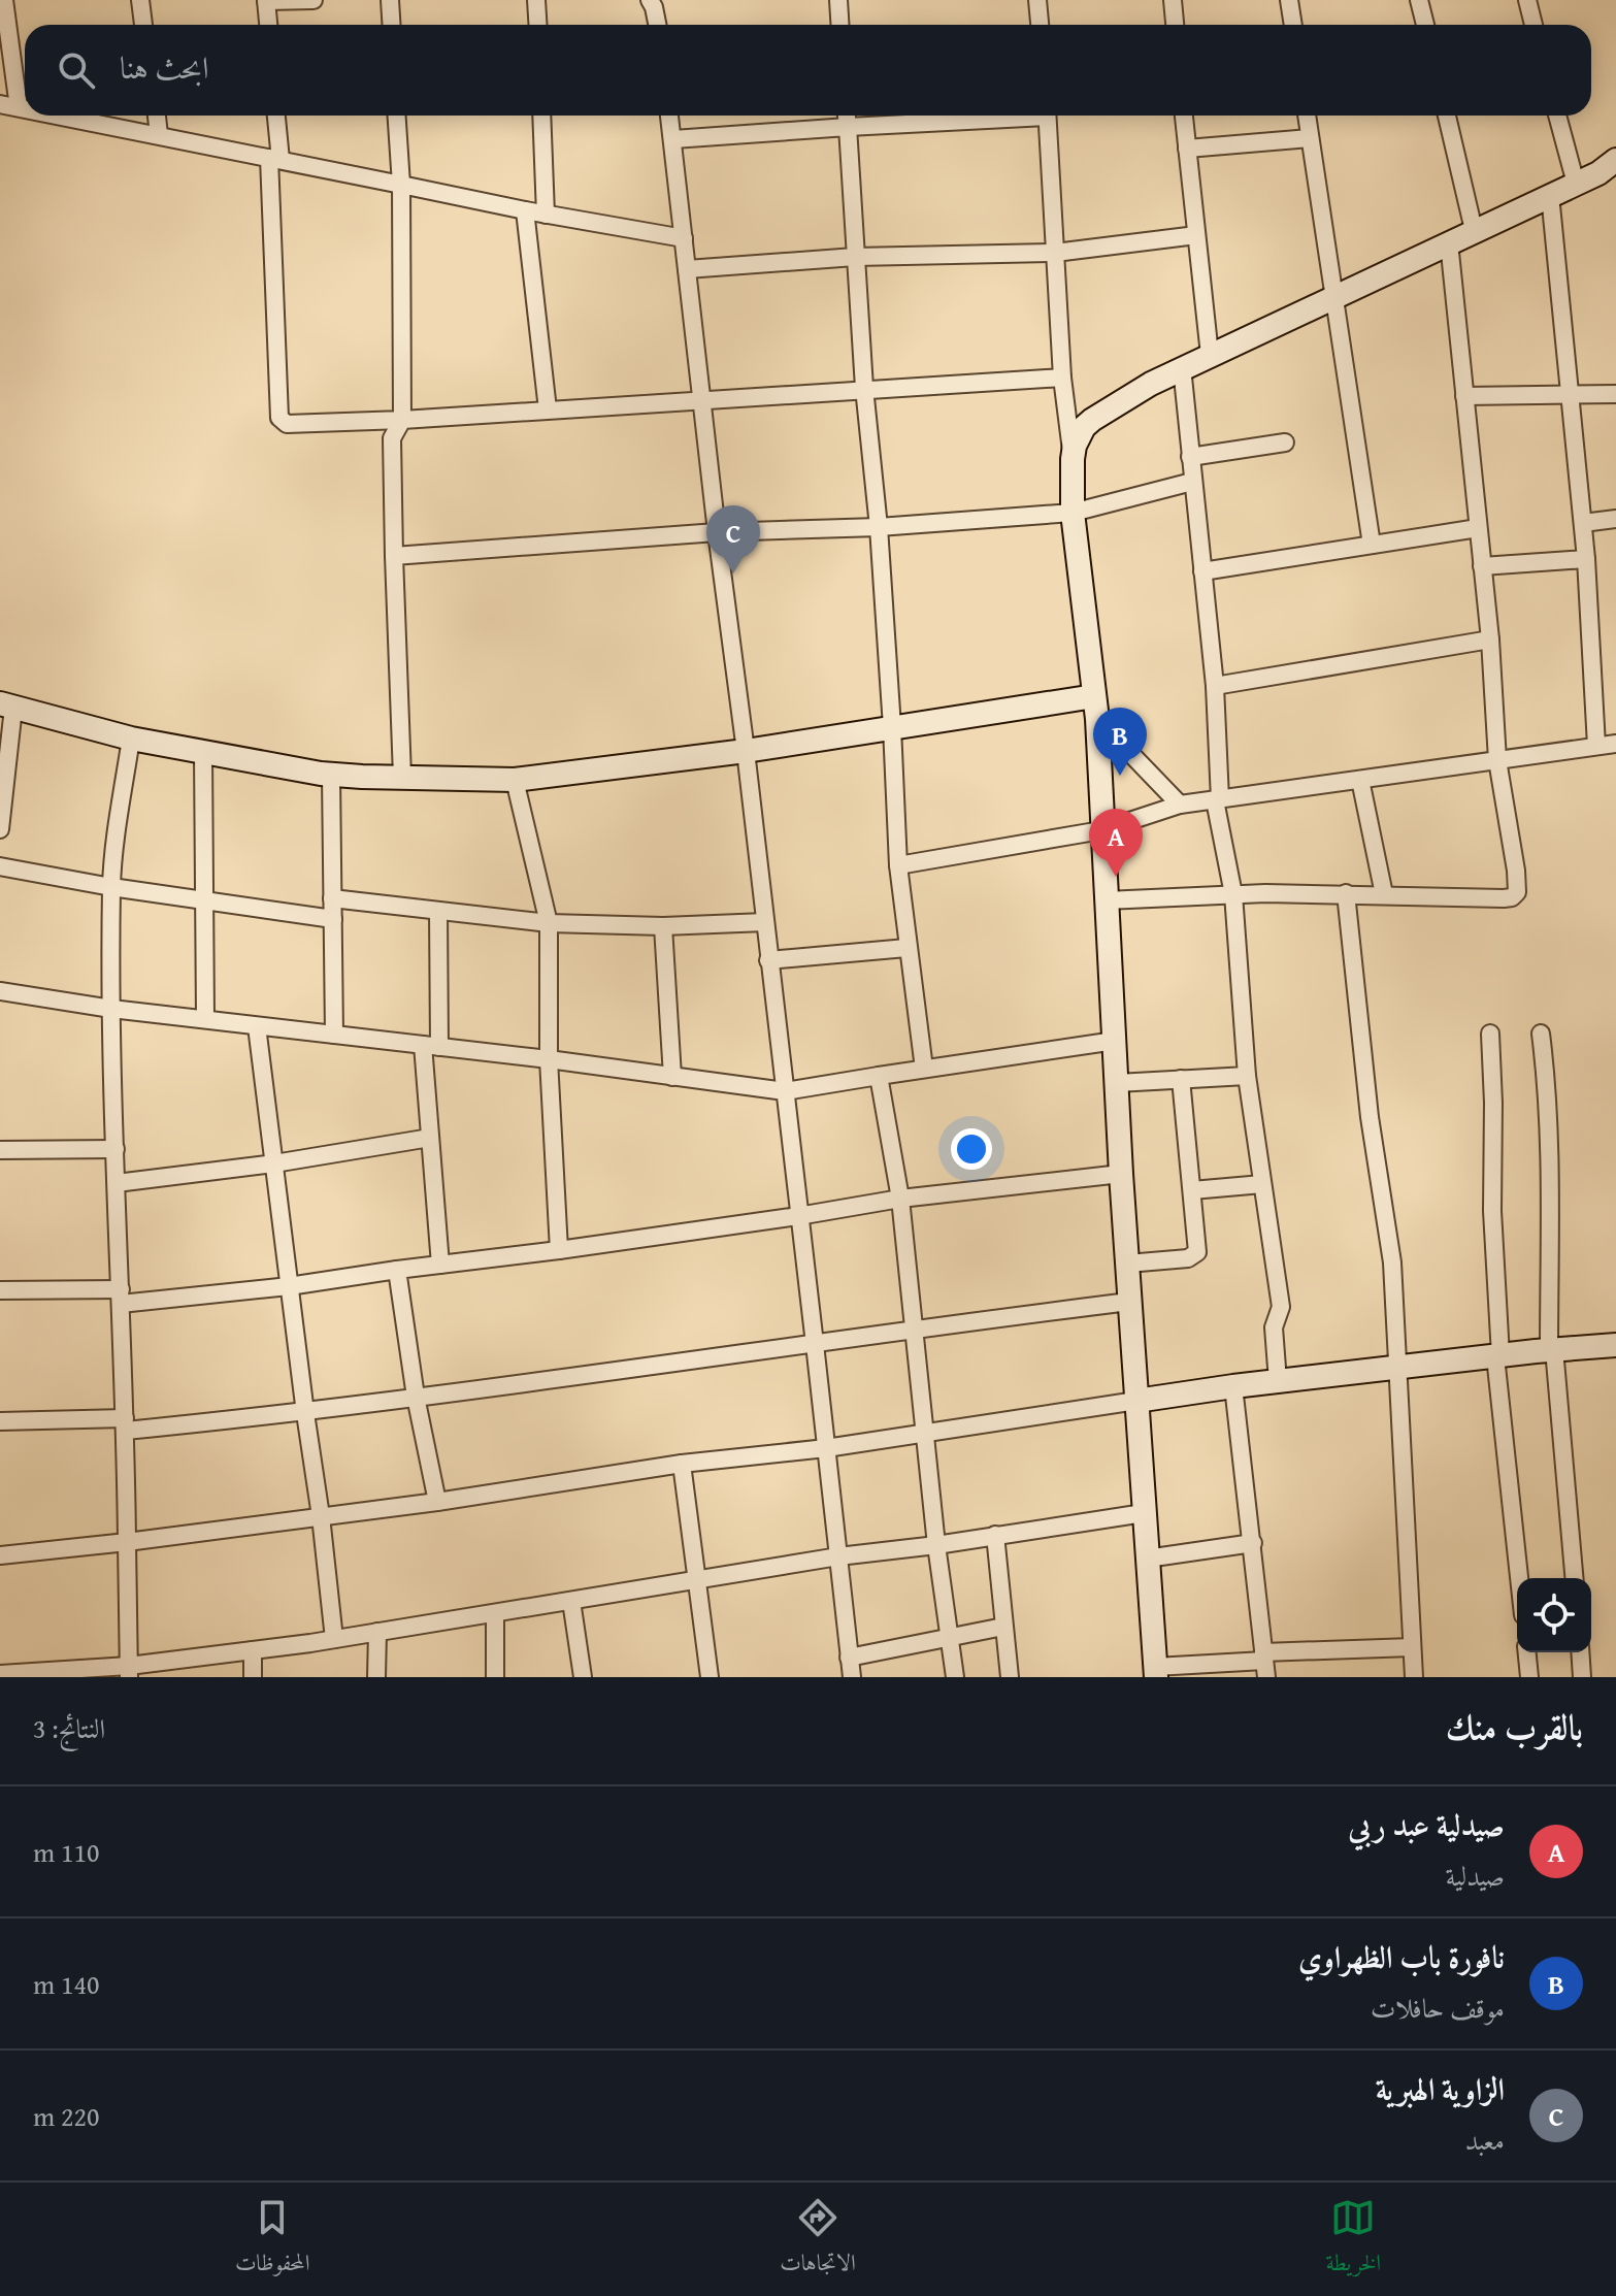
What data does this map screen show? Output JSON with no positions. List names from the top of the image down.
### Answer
{
  "page": {
    "search": "ابحث هنا",
    "pins": ["C", "B", "A"],
    "heading": ["بالقرب منك", "النتائج: 3"],
    "list": [
      {
        "mark": "A",
        "name": "صيدلية عبد ربي",
        "note": "صيدلية",
        "value": "110 m"
      },
      {
        "mark": "B",
        "name": "نافورة باب الظهراوي",
        "note": "موقف حافلات",
        "value": "140 m"
      },
      {
        "mark": "C",
        "name": "الزاوية الهبرية",
        "note": "معبد",
        "value": "220 m"
      }
    ],
    "nav": ["الخريطة", "الاتجاهات", "المحفوظات"]
  }
}
